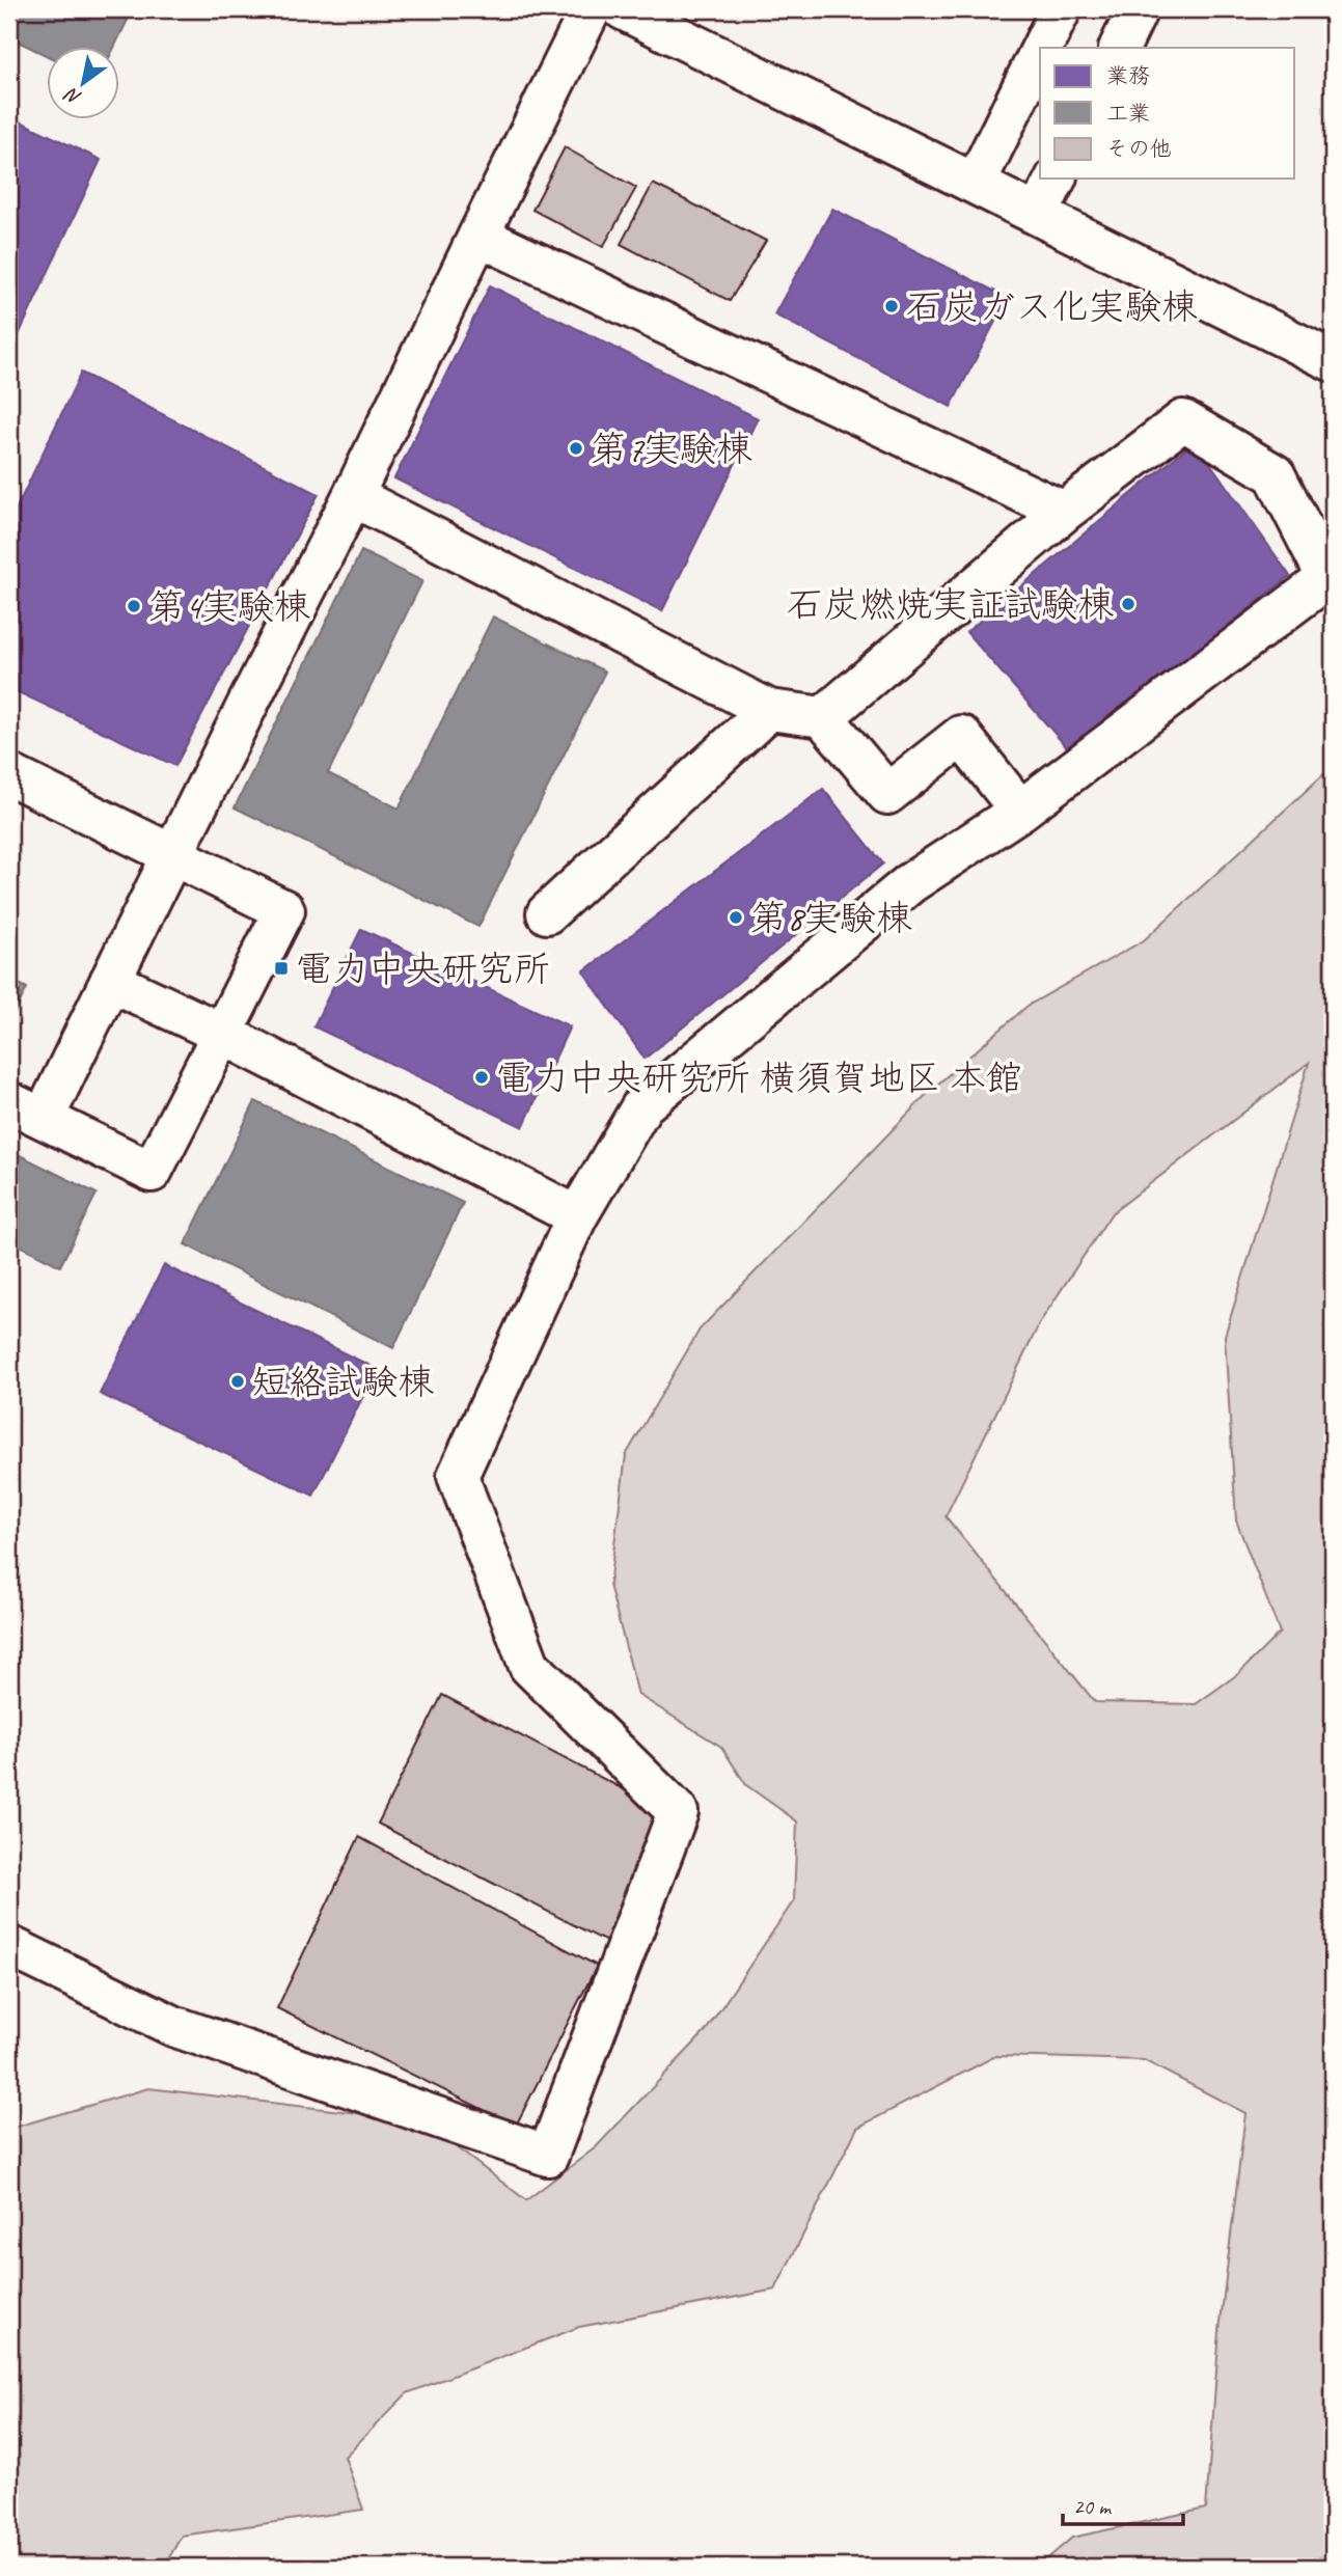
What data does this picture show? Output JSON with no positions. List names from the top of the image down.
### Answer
{
  "places": {
    "other": [
      "石炭ガス化実験棟",
      "第7実験棟",
      "石炭燃焼実証試験棟",
      "第4実験棟",
      "第8実験棟",
      "電力中央研究所 横須賀地区 本館",
      "短絡試験棟"
    ],
    "transit": ["電力中央研究所"]
  },
  "legend": ["業務", "工業", "その他"],
  "scale_bar": "20 m",
  "north": "bottom left"
}
